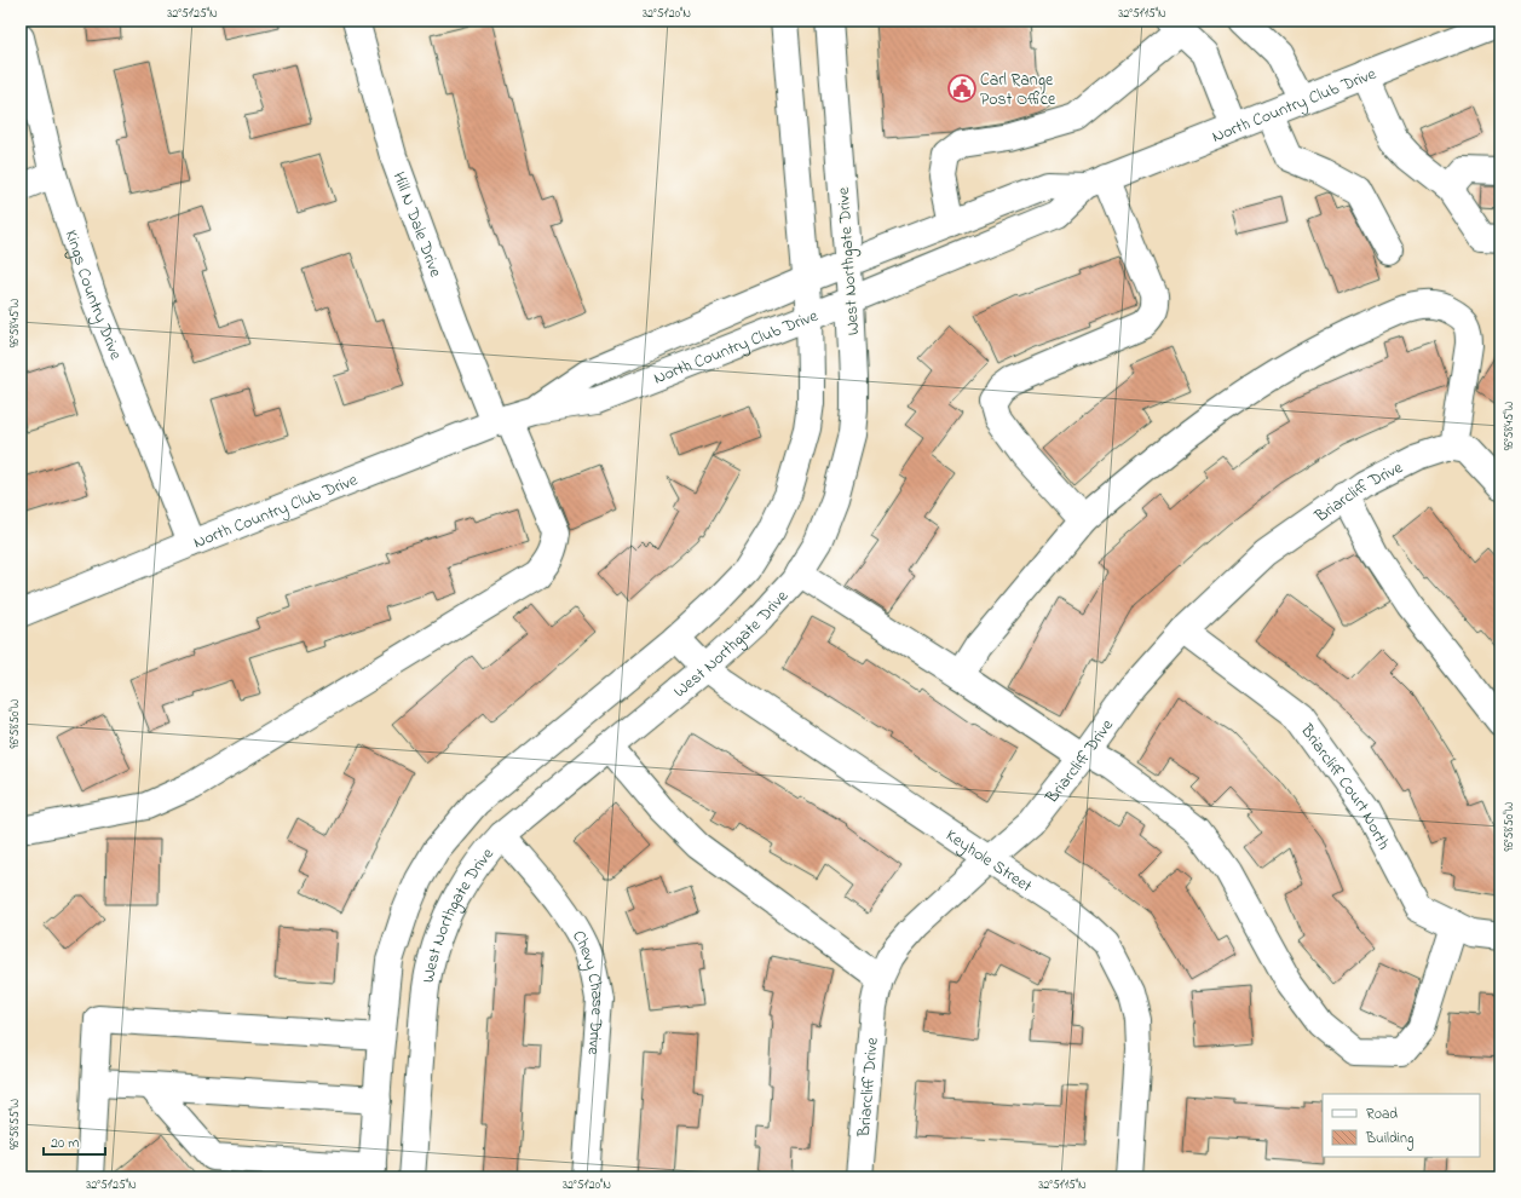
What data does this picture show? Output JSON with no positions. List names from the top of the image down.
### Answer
{
  "streets": {
    "street": [
      "North Country Club Drive",
      "Hill N Dale Drive",
      "West Northgate Drive",
      "Kings Country Drive",
      "Briarcliff Drive",
      "Briarcliff Court North",
      "Keyhole Street",
      "Chevy Chase Drive"
    ]
  },
  "crossings": [
    ["North Country Club Drive", "Hill N Dale Drive"],
    ["North Country Club Drive", "West Northgate Drive"],
    ["North Country Club Drive", "Kings Country Drive"],
    ["West Northgate Drive", "Keyhole Street"],
    ["West Northgate Drive", "Chevy Chase Drive"],
    ["Briarcliff Drive", "Briarcliff Court North"],
    ["Briarcliff Drive", "Keyhole Street"]
  ],
  "places": {
    "public building": ["Carl Range Post Office"]
  },
  "legend": ["Road", "Building"],
  "scale_bar": "20 m",
  "coordinates": [
    "32°51'25\"N",
    "32°51'20\"N",
    "32°51'15\"N",
    "96°58'45\"W",
    "96°58'50\"W",
    "96°58'55\"W"
  ]
}
